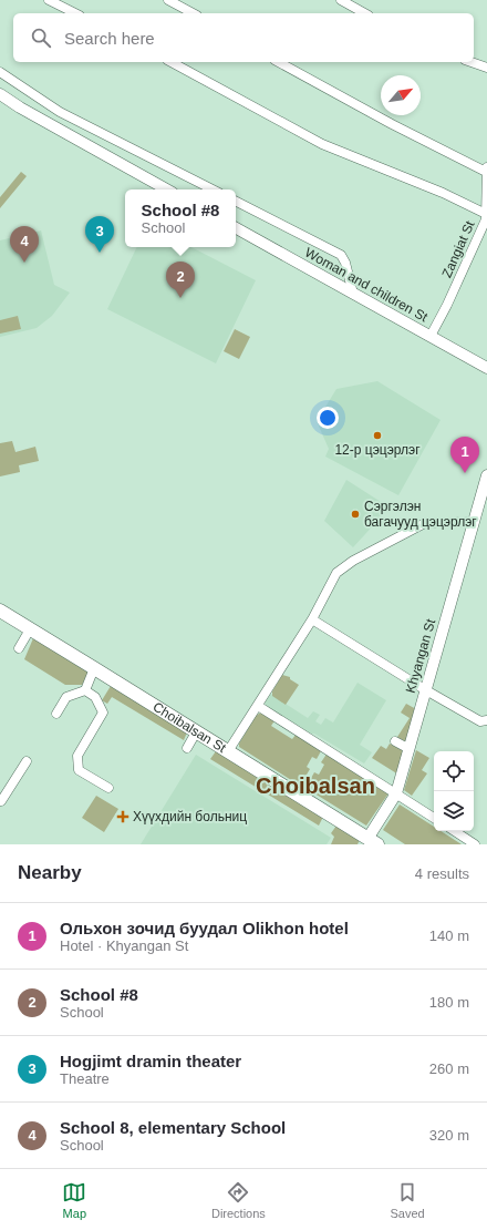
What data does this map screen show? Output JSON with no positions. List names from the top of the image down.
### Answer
{
  "streets": {
    "highway": ["Choibalsan St"],
    "main road": ["Woman and children St", "Khyangan St"],
    "street": ["Zangiat St"]
  },
  "crossings": [
    ["Zangiat St", "Woman and children St"],
    ["Khyangan St", "Choibalsan St"]
  ],
  "districts": ["Choibalsan"],
  "places": {
    "other": ["12-р цэцэрлэг", "Сэргэлэн багачууд цэцэрлэг"],
    "health": ["Хүүхдийн больниц"]
  },
  "north": "top right",
  "page": {
    "search": "Search here",
    "popup": ["School #8", "School"],
    "pins": [
      "3",
      "4",
      "2",
      "1"
    ],
    "heading": ["Nearby", "4 results"],
    "list": [
      {
        "mark": "1",
        "name": "Ольхон зочид буудал Olikhon hotel",
        "note": "Hotel · Khyangan St",
        "value": "140 m"
      },
      {
        "mark": "2",
        "name": "School #8",
        "note": "School",
        "value": "180 m"
      },
      {
        "mark": "3",
        "name": "Hogjimt dramin theater",
        "note": "Theatre",
        "value": "260 m"
      },
      {
        "mark": "4",
        "name": "School 8, elementary School",
        "note": "School",
        "value": "320 m"
      }
    ],
    "nav": ["Map", "Directions", "Saved"]
  }
}
